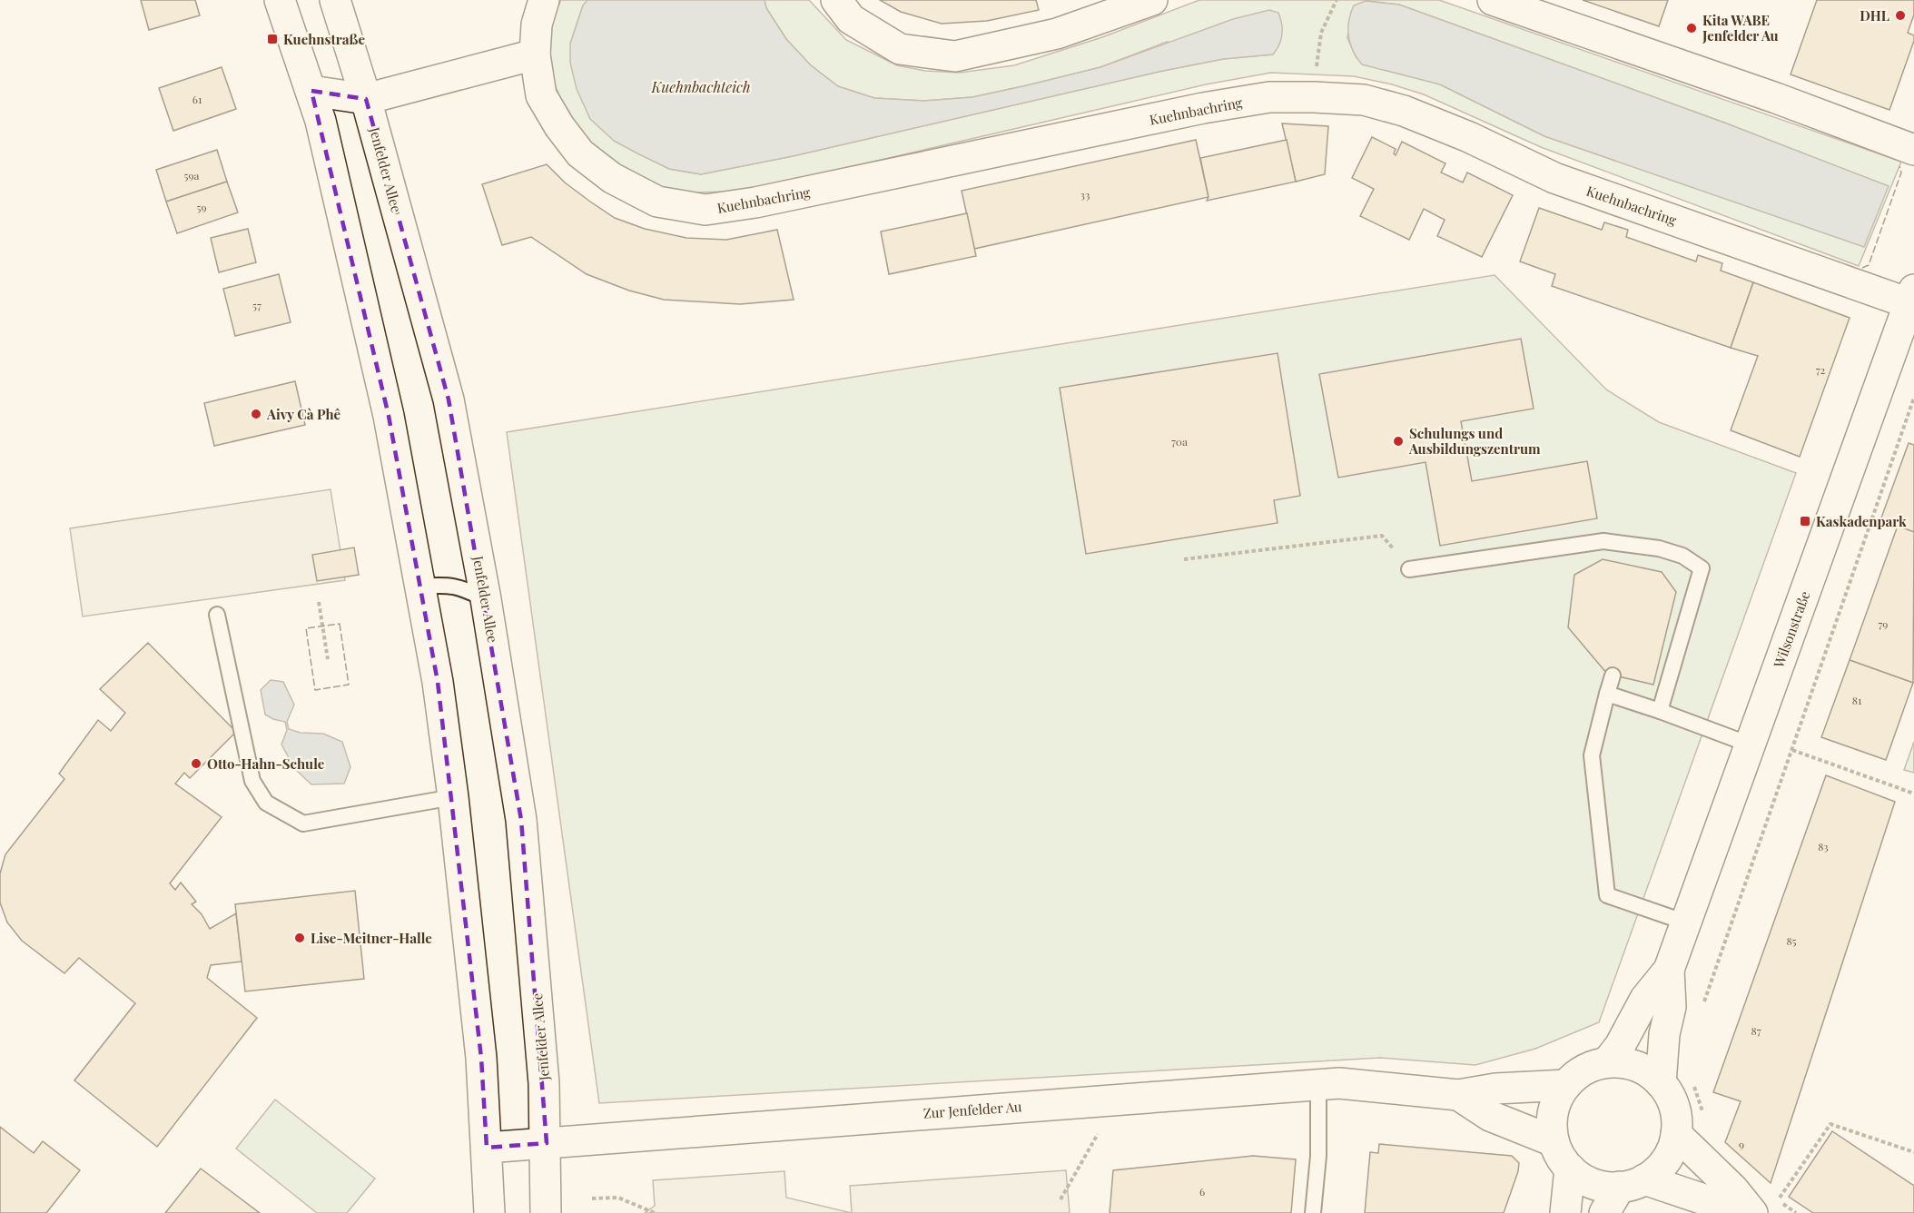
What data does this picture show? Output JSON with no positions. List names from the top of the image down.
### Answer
{
  "streets": {
    "street": [
      "Kuehnbachring",
      "Jenfelder Allee",
      "Wilsonstraße",
      "Zur Jenfelder Au"
    ]
  },
  "crossings": [
    ["Kuehnbachring", "Wilsonstraße"],
    ["Jenfelder Allee", "Zur Jenfelder Au"],
    ["Wilsonstraße", "Zur Jenfelder Au"]
  ],
  "water": ["Kuehnbachteich"],
  "places": {
    "other": [
      "DHL",
      "Kita WABE Jenfelder Au",
      "Aivy Cà Phê",
      "Schulungs und Ausbildungszentrum",
      "Otto-Hahn-Schule",
      "Lise-Meitner-Halle"
    ],
    "transit": ["Kuehnstraße", "Kaskadenpark"]
  },
  "house_numbers": [
    "61",
    "59a",
    "33",
    "59",
    "57",
    "72",
    "70a",
    "79",
    "81",
    "83",
    "85",
    "87",
    "9",
    "6"
  ]
}
